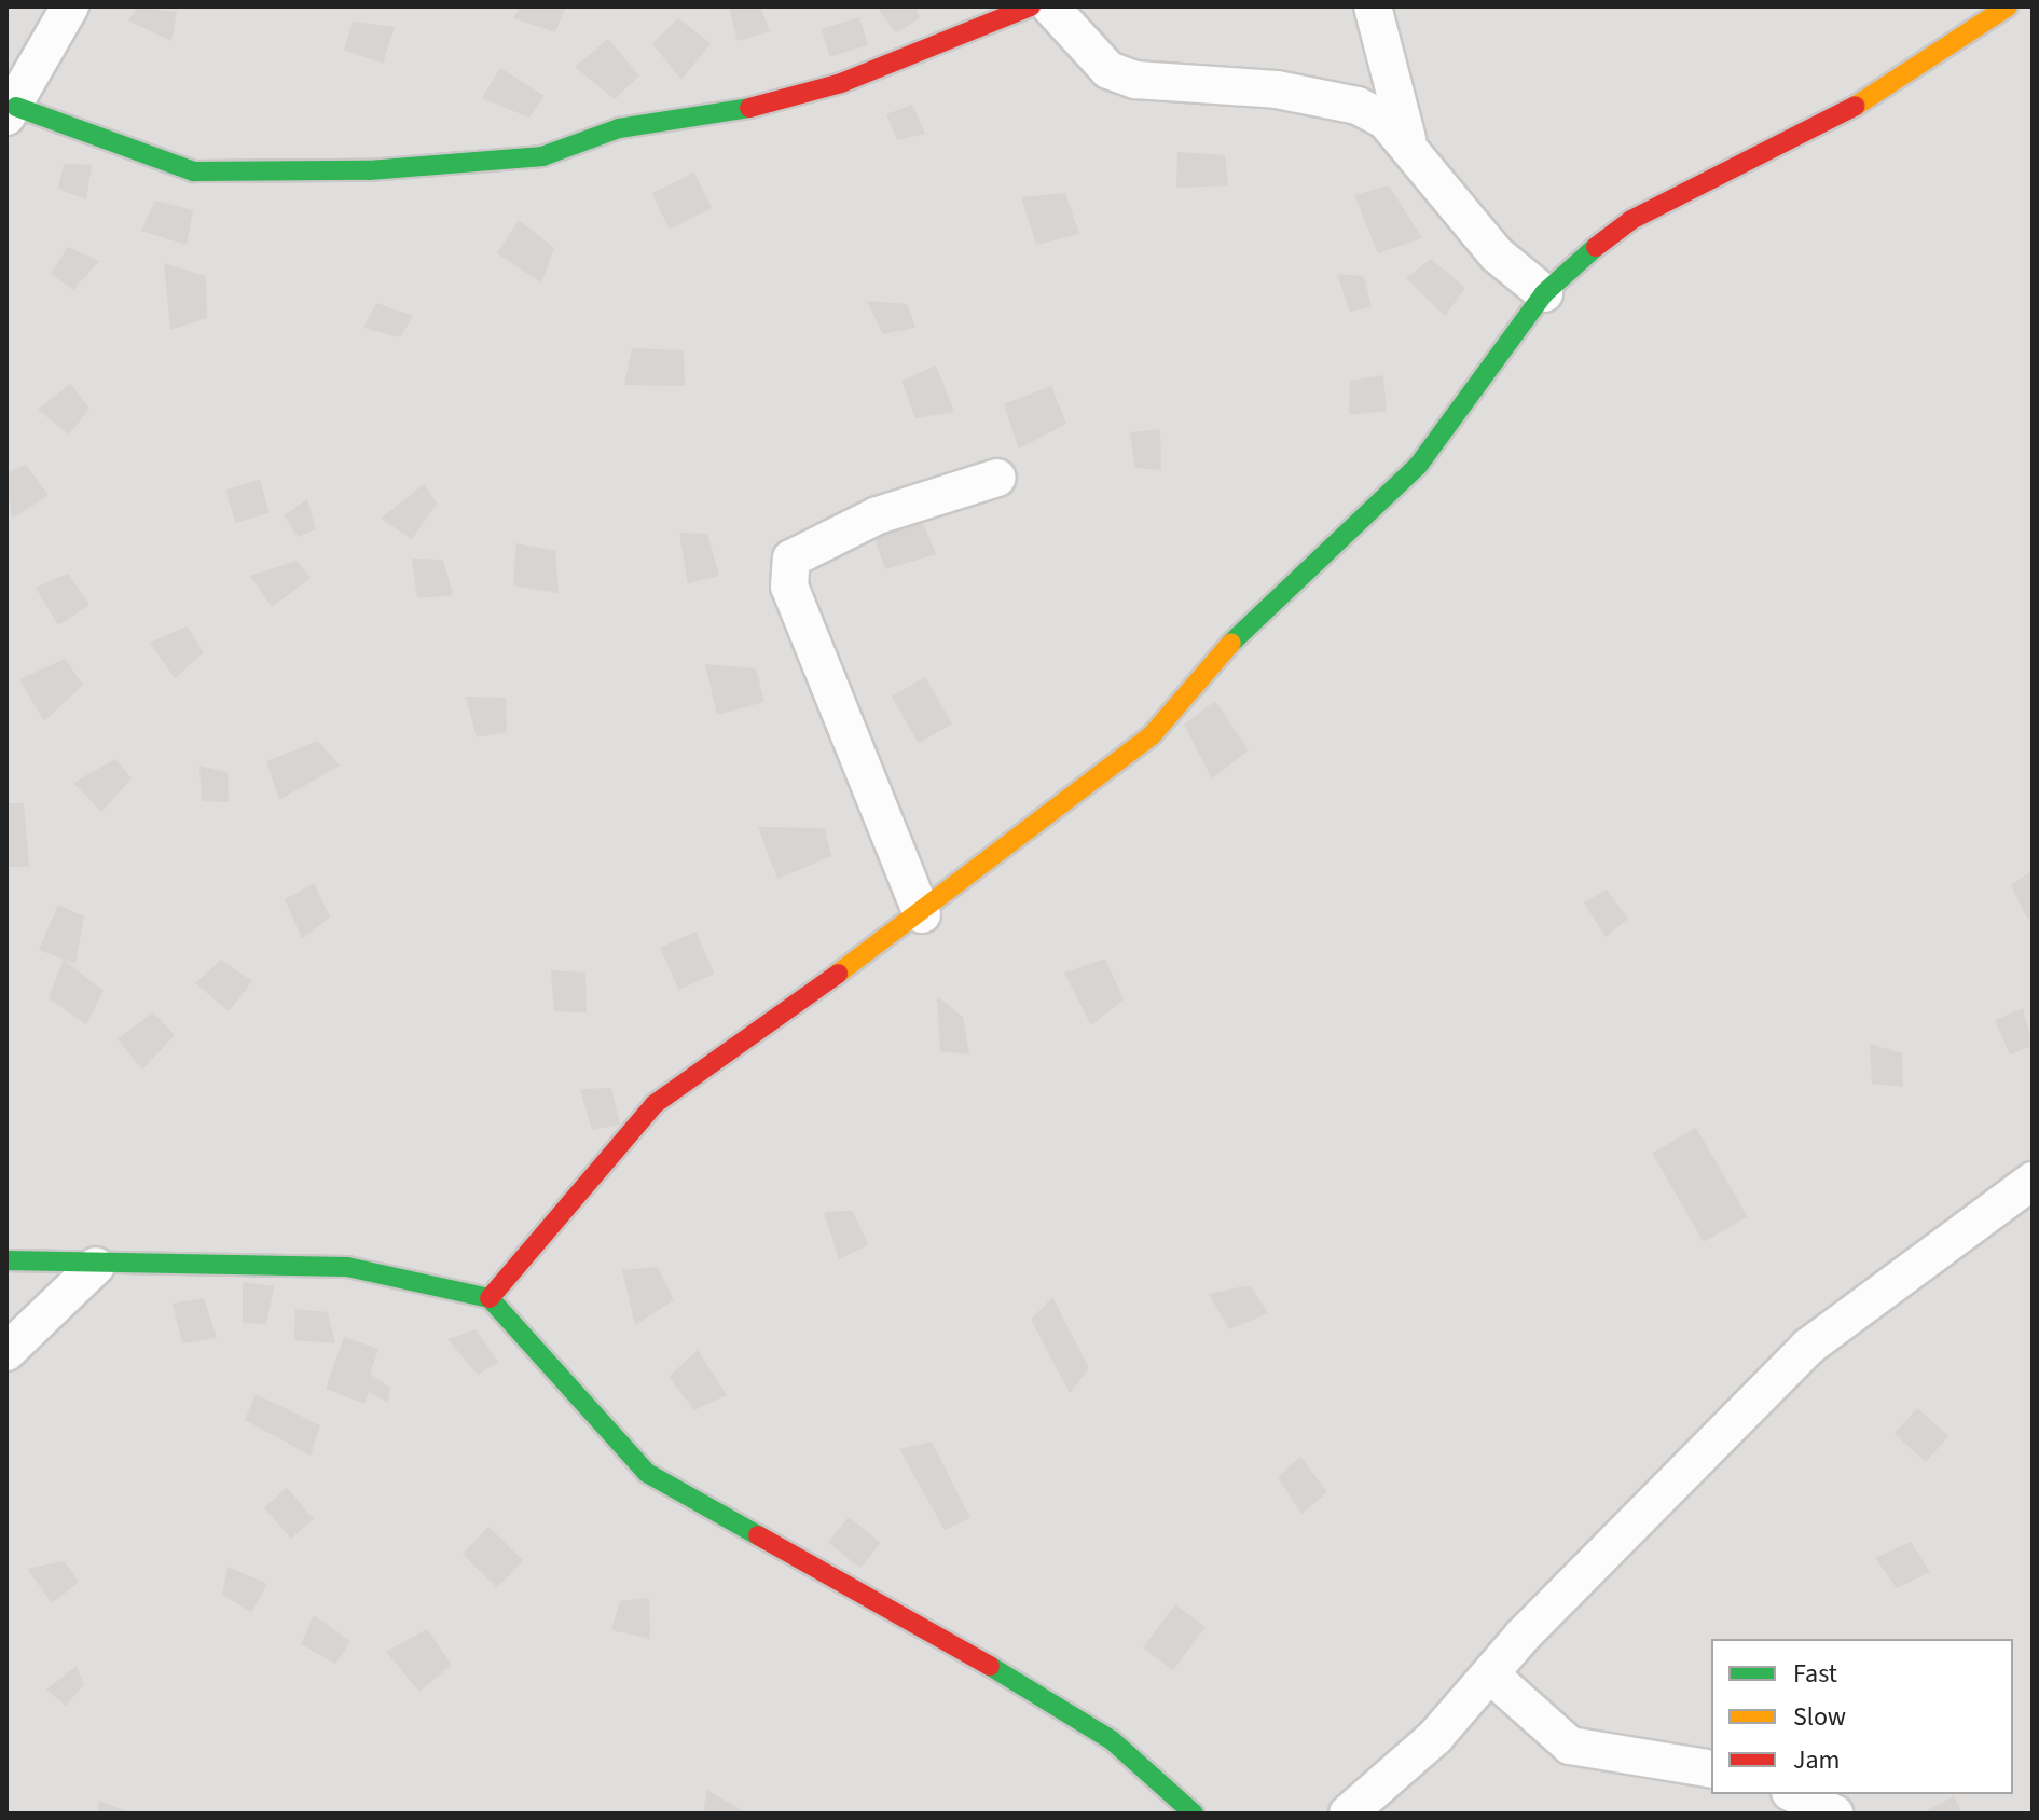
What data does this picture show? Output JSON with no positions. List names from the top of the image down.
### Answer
{
  "legend": ["Fast", "Slow", "Jam"]
}
